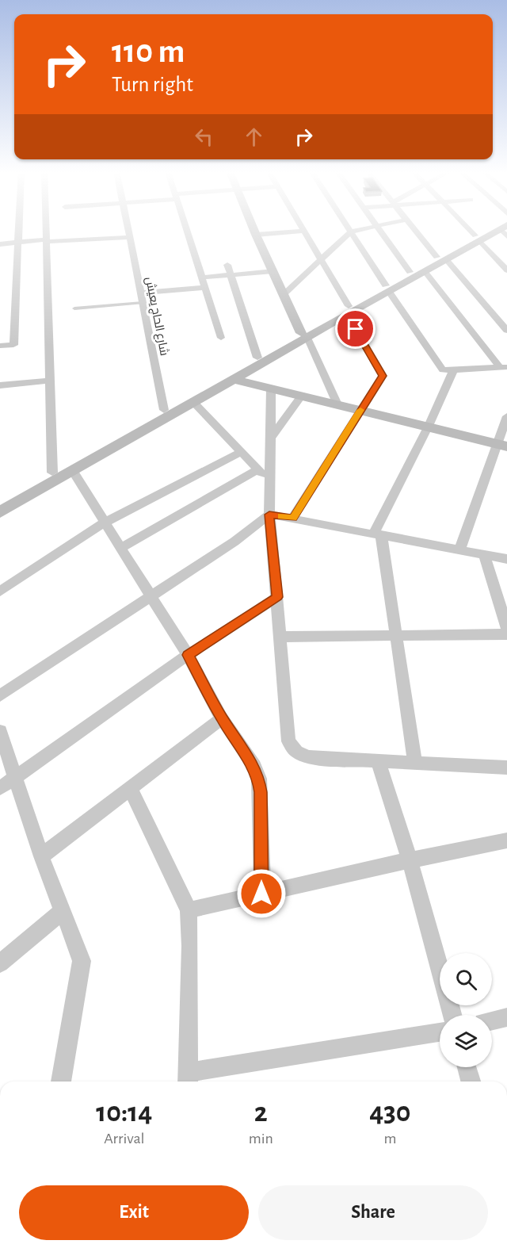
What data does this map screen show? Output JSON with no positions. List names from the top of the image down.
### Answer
{
  "streets": {
    "street": ["شارع الحاج يعيش"]
  },
  "page": {
    "turn": ["110 m", "Turn right"],
    "eta": [
      "10:14",
      "Arrival",
      "2",
      "min",
      "430",
      "m"
    ],
    "buttons": ["Exit", "Share"]
  }
}
